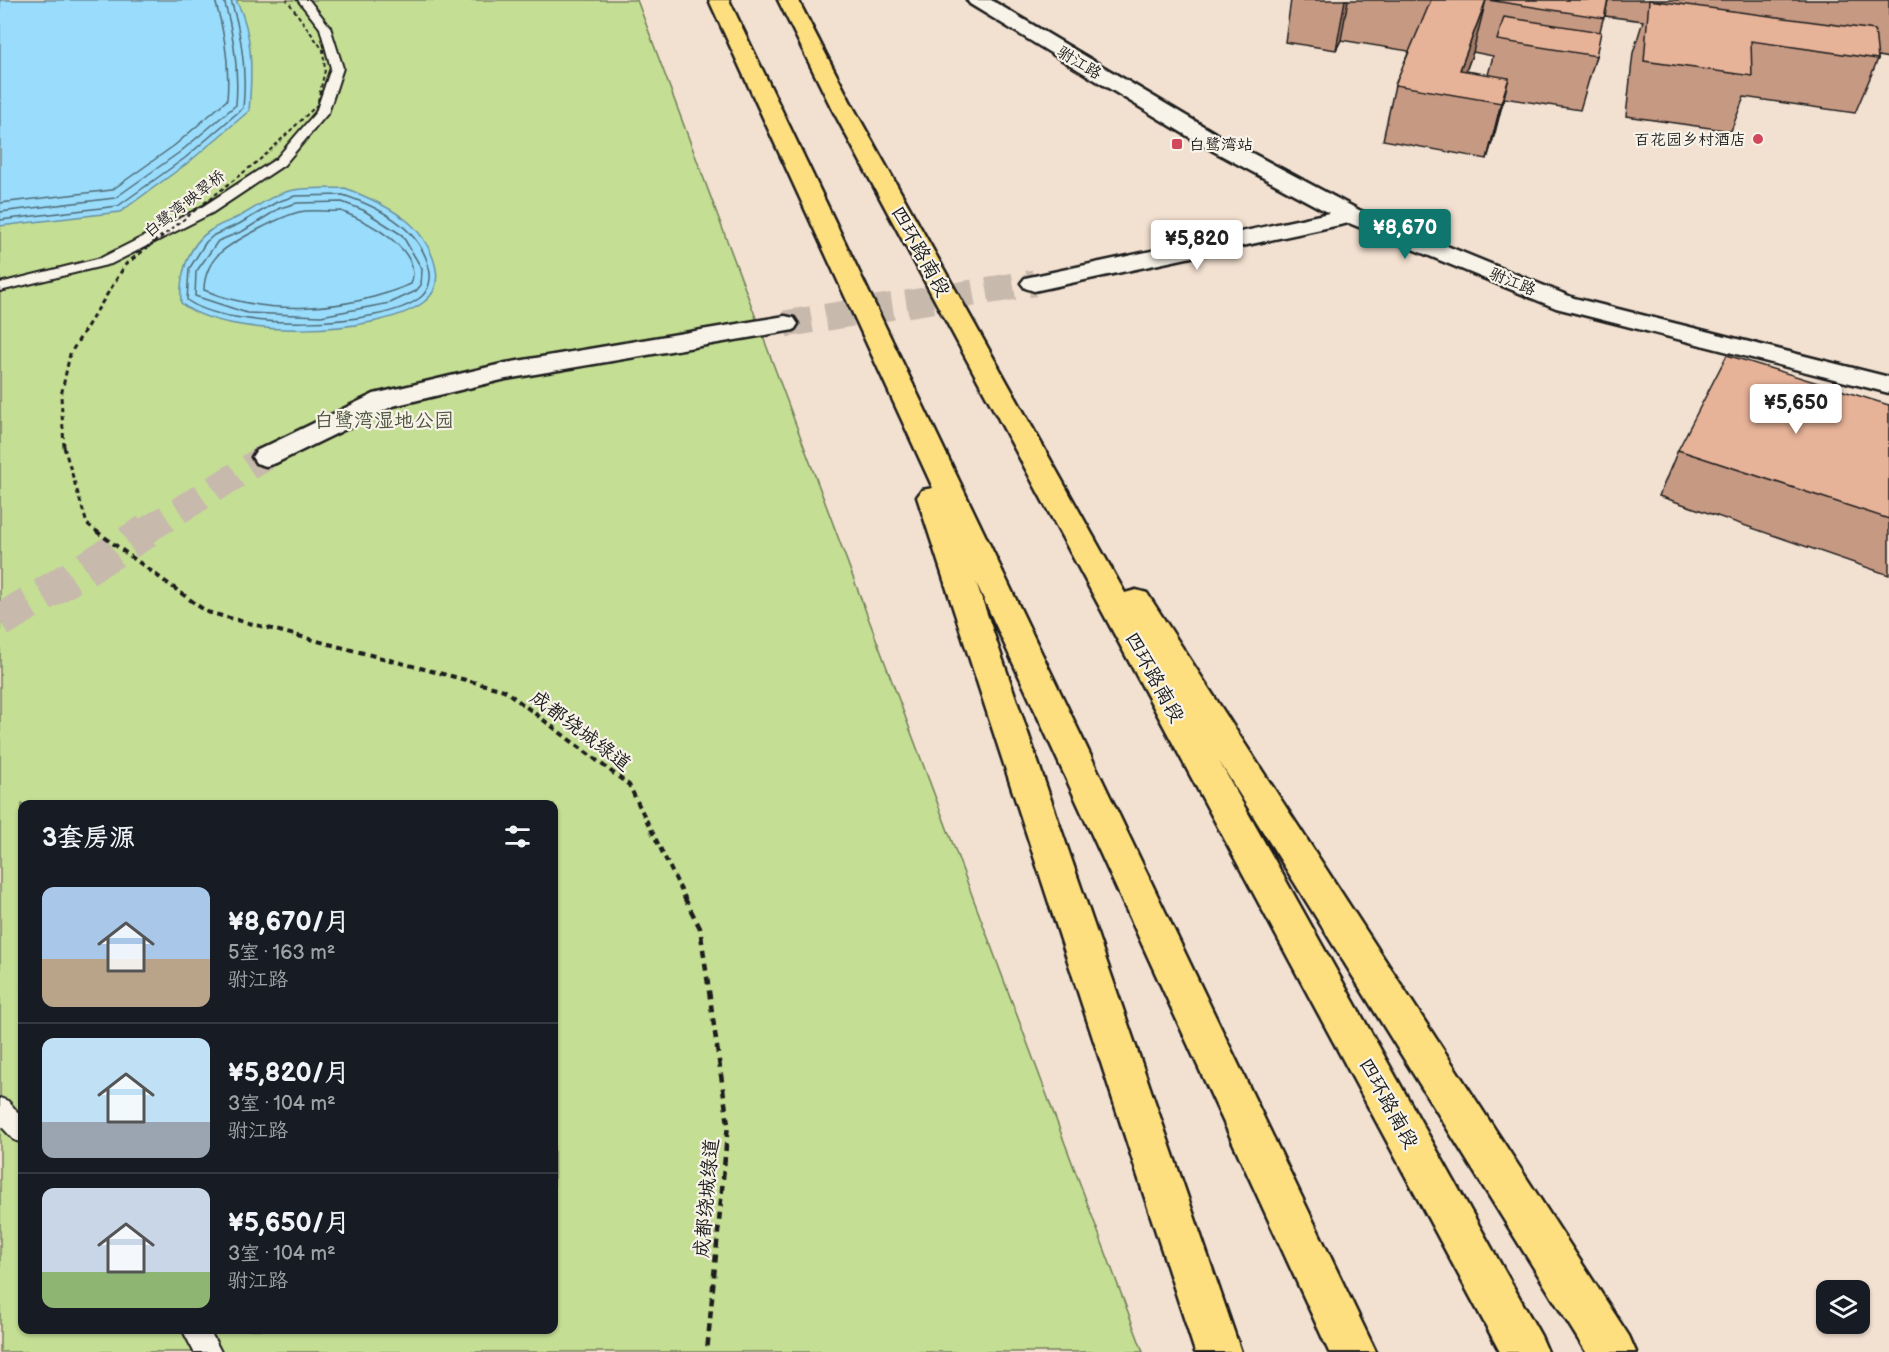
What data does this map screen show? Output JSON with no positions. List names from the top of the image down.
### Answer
{
  "streets": {
    "highway": ["四环路南段"],
    "street": ["驸江路"],
    "path": ["白鹭湾·映翠桥", "成都绕城绿道"]
  },
  "crossings": [
    ["白鹭湾·映翠桥", "成都绕城绿道"]
  ],
  "parks": ["白鹭湾湿地公园"],
  "places": {
    "other": ["百花园乡村酒店"],
    "transit": ["白鹭湾站"]
  },
  "page": {
    "price": ["¥8,670", "¥5,820", "¥5,650"],
    "heading": "3套房源",
    "list": [
      {
        "name": "¥8,670/月",
        "note": "5室 · 163 m² · 驸江路"
      },
      {
        "name": "¥5,820/月",
        "note": "3室 · 104 m² · 驸江路"
      },
      {
        "name": "¥5,650/月",
        "note": "3室 · 104 m² · 驸江路"
      }
    ]
  }
}
